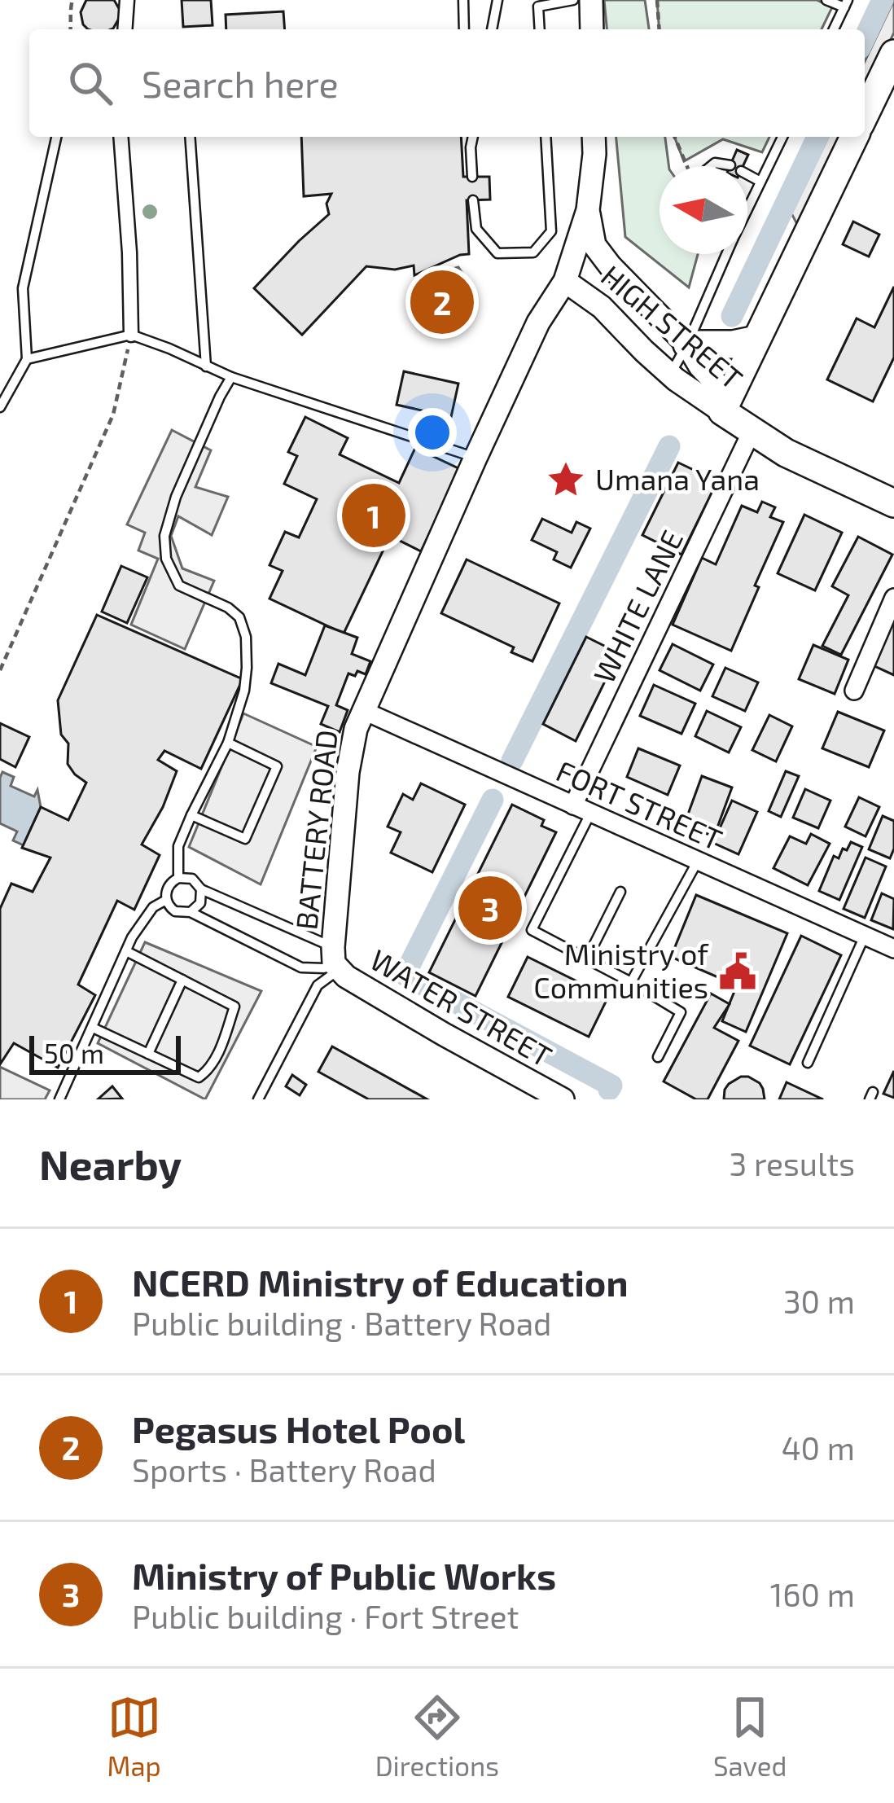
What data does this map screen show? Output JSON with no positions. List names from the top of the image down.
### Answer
{
  "streets": {
    "main road": ["HIGH STREET"],
    "street": [
      "WHITE LANE",
      "FORT STREET",
      "BATTERY ROAD",
      "WATER STREET"
    ]
  },
  "crossings": [
    ["HIGH STREET", "WHITE LANE"],
    ["HIGH STREET", "BATTERY ROAD"],
    ["WHITE LANE", "FORT STREET"],
    ["FORT STREET", "BATTERY ROAD"],
    ["BATTERY ROAD", "WATER STREET"]
  ],
  "places": {
    "place": ["Umana Yana"],
    "public building": ["Ministry of Communities"]
  },
  "scale_bar": "50 m",
  "north": "left",
  "page": {
    "search": "Search here",
    "pins": ["2", "1", "3"],
    "scale": "50 m",
    "heading": ["Nearby", "3 results"],
    "list": [
      {
        "mark": "1",
        "name": "NCERD Ministry of Education",
        "note": "Public building · Battery Road",
        "value": "30 m"
      },
      {
        "mark": "2",
        "name": "Pegasus Hotel Pool",
        "note": "Sports · Battery Road",
        "value": "40 m"
      },
      {
        "mark": "3",
        "name": "Ministry of Public Works",
        "note": "Public building · Fort Street",
        "value": "160 m"
      }
    ],
    "nav": ["Map", "Directions", "Saved"]
  }
}
